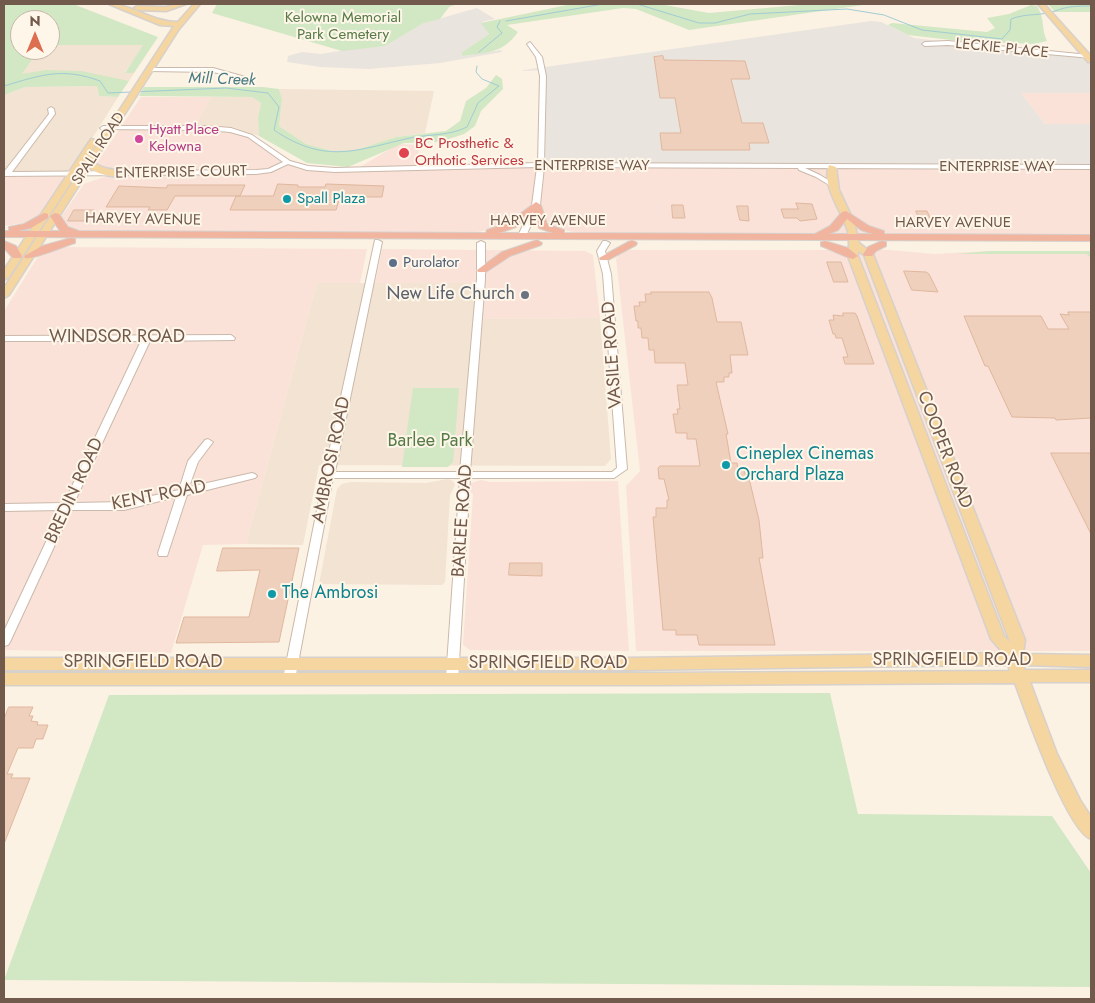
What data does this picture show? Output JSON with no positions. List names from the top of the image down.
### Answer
{
  "streets": {
    "highway": ["HARVEY AVENUE"],
    "main road": ["SPALL ROAD", "COOPER ROAD", "SPRINGFIELD ROAD"],
    "street": [
      "LECKIE PLACE",
      "ENTERPRISE WAY",
      "ENTERPRISE COURT",
      "WINDSOR ROAD",
      "VASILE ROAD",
      "AMBROSI ROAD",
      "BREDIN ROAD",
      "KENT ROAD",
      "BARLEE ROAD"
    ]
  },
  "crossings": [
    ["SPALL ROAD", "ENTERPRISE WAY"],
    ["SPALL ROAD", "ENTERPRISE COURT"],
    ["SPALL ROAD", "HARVEY AVENUE"],
    ["ENTERPRISE WAY", "ENTERPRISE COURT"],
    ["HARVEY AVENUE", "VASILE ROAD"],
    ["HARVEY AVENUE", "COOPER ROAD"],
    ["HARVEY AVENUE", "AMBROSI ROAD"],
    ["HARVEY AVENUE", "BARLEE ROAD"],
    ["WINDSOR ROAD", "BREDIN ROAD"],
    ["VASILE ROAD", "BARLEE ROAD"],
    ["COOPER ROAD", "SPRINGFIELD ROAD"],
    ["AMBROSI ROAD", "SPRINGFIELD ROAD"],
    ["BREDIN ROAD", "KENT ROAD"],
    ["BARLEE ROAD", "SPRINGFIELD ROAD"]
  ],
  "water": ["Mill Creek"],
  "parks": ["Kelowna Memorial Park Cemetery", "Barlee Park"],
  "places": [
    "Hyatt Place Kelowna",
    "BC Prosthetic & Orthotic Services",
    "Spall Plaza",
    "Purolator",
    "New Life Church",
    "Cineplex Cinemas Orchard Plaza",
    "The Ambrosi"
  ],
  "north": "top"
}
